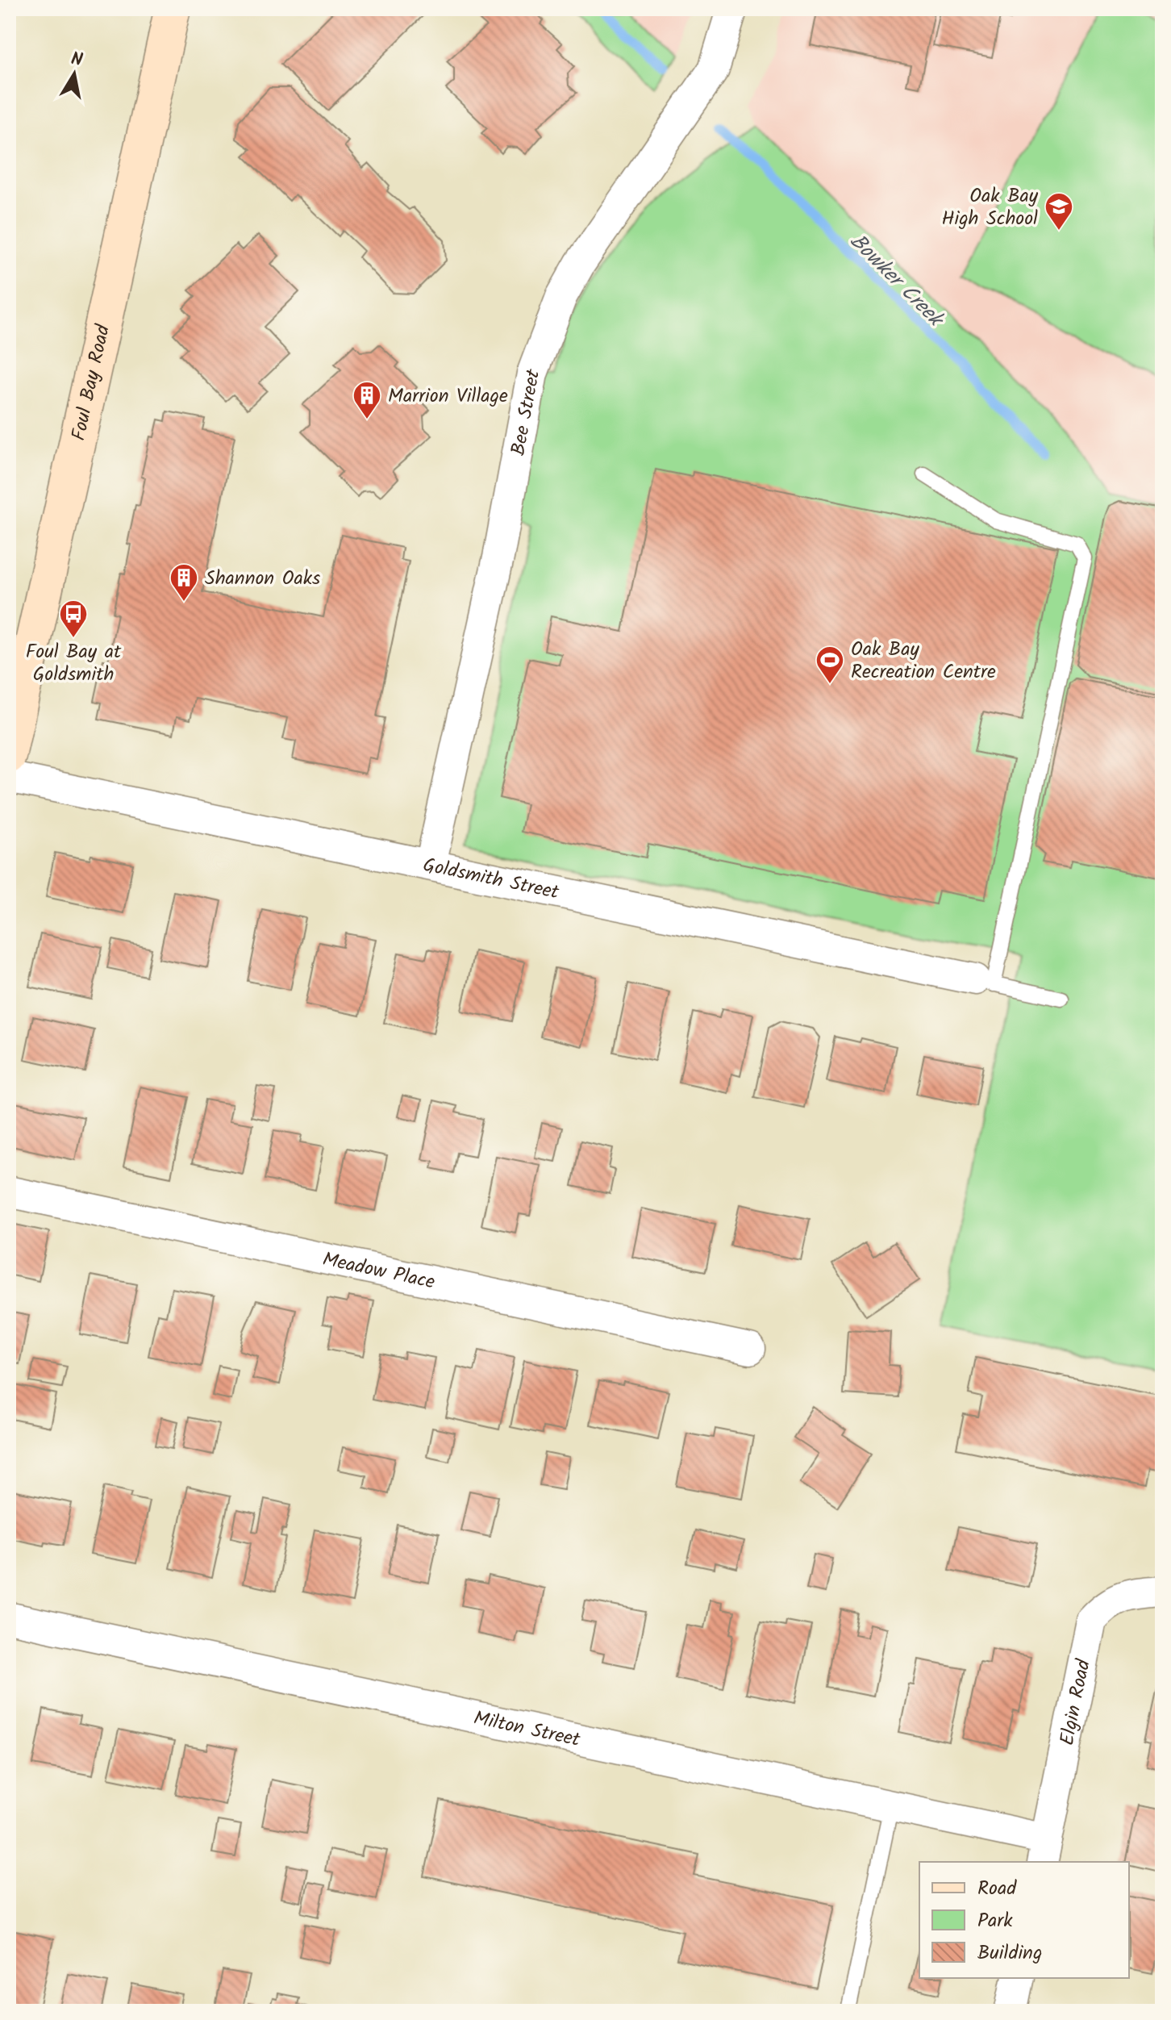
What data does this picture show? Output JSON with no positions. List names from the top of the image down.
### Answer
{
  "streets": {
    "main road": ["Foul Bay Road"],
    "street": [
      "Bee Street",
      "Goldsmith Street",
      "Meadow Place",
      "Elgin Road",
      "Milton Street"
    ]
  },
  "crossings": [
    ["Bee Street", "Goldsmith Street"],
    ["Elgin Road", "Milton Street"]
  ],
  "water": ["Bowker Creek"],
  "places": {
    "school or university": ["Oak Bay High School"],
    "building": ["Marrion Village", "Shannon Oaks"],
    "bus stop": ["Foul Bay at Goldsmith"],
    "sports": ["Oak Bay Recreation Centre"]
  },
  "legend": ["Road", "Park", "Building"],
  "north": "top"
}
